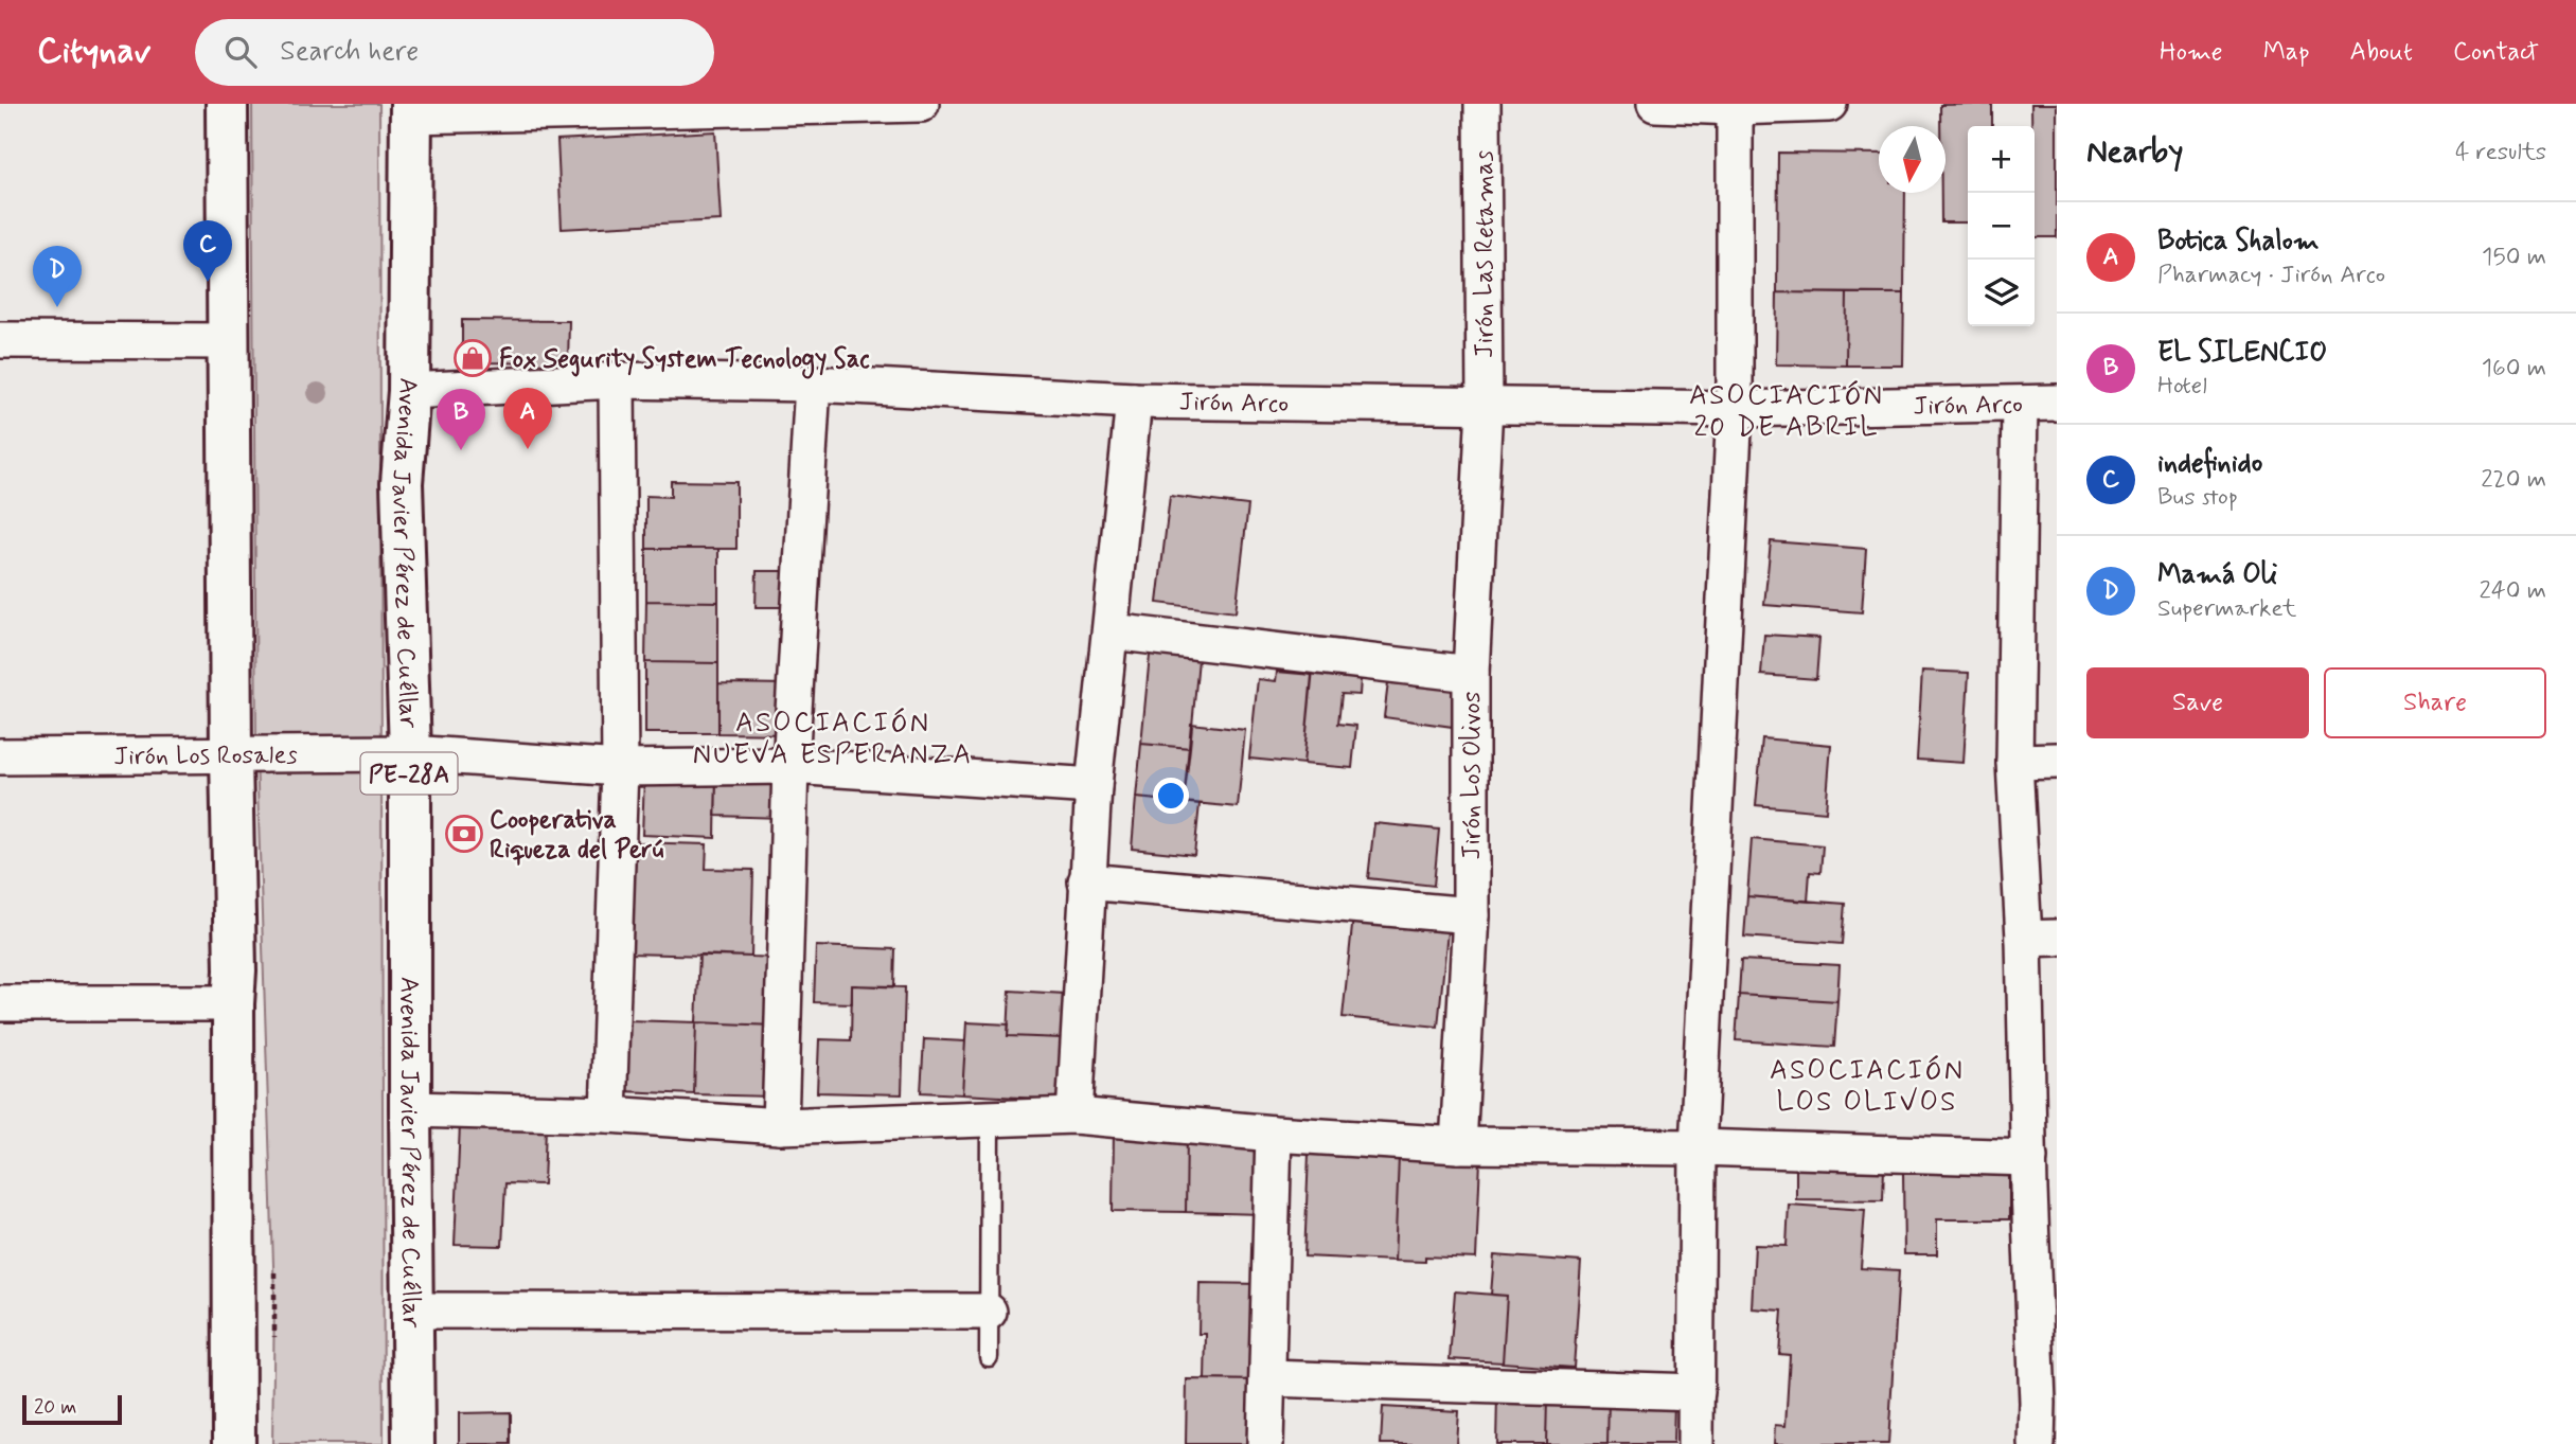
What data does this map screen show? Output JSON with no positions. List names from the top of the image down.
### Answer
{
  "streets": {
    "highway": ["Avenida Javier Pérez de Cuéllar", "PE-28A"],
    "street": [
      "Jirón Las Retamas",
      "Jirón Arco",
      "Jirón Los Rosales",
      "Jirón Los Olivos"
    ]
  },
  "crossings": [
    ["Jirón Las Retamas", "Jirón Arco"],
    ["Jirón Las Retamas", "Jirón Los Olivos"],
    ["Jirón Arco", "Avenida Javier Pérez de Cuéllar"],
    ["Jirón Arco", "Jirón Los Olivos"],
    ["Avenida Javier Pérez de Cuéllar", "Jirón Los Rosales"]
  ],
  "districts": ["ASOCIACIÓN 20 DE ABRIL", "ASOCIACIÓN NUEVA ESPERANZA", "ASOCIACIÓN LOS OLIVOS"],
  "places": {
    "shop": ["Fox Segurity System Tecnology Sac"],
    "bank": ["Cooperativa Riqueza del Perú"]
  },
  "scale_bar": "20 m",
  "north": "bottom",
  "page": {
    "header": "Citynav",
    "search": "Search here",
    "nav": [
      "Home",
      "Map",
      "About",
      "Contact"
    ],
    "heading": ["Nearby", "4 results"],
    "map_buttons": ["+", "−"],
    "list": [
      {
        "mark": "A",
        "name": "Botica Shalom",
        "note": "Pharmacy · Jirón Arco",
        "value": "150 m"
      },
      {
        "mark": "B",
        "name": "EL SILENCIO",
        "note": "Hotel",
        "value": "160 m"
      },
      {
        "mark": "C",
        "name": "indefinido",
        "note": "Bus stop",
        "value": "220 m"
      },
      {
        "mark": "D",
        "name": "Mamá Oli",
        "note": "Supermarket",
        "value": "240 m"
      }
    ],
    "pins": [
      "C",
      "D",
      "A",
      "B"
    ],
    "buttons": ["Save", "Share"],
    "scale": "20 m"
  }
}
